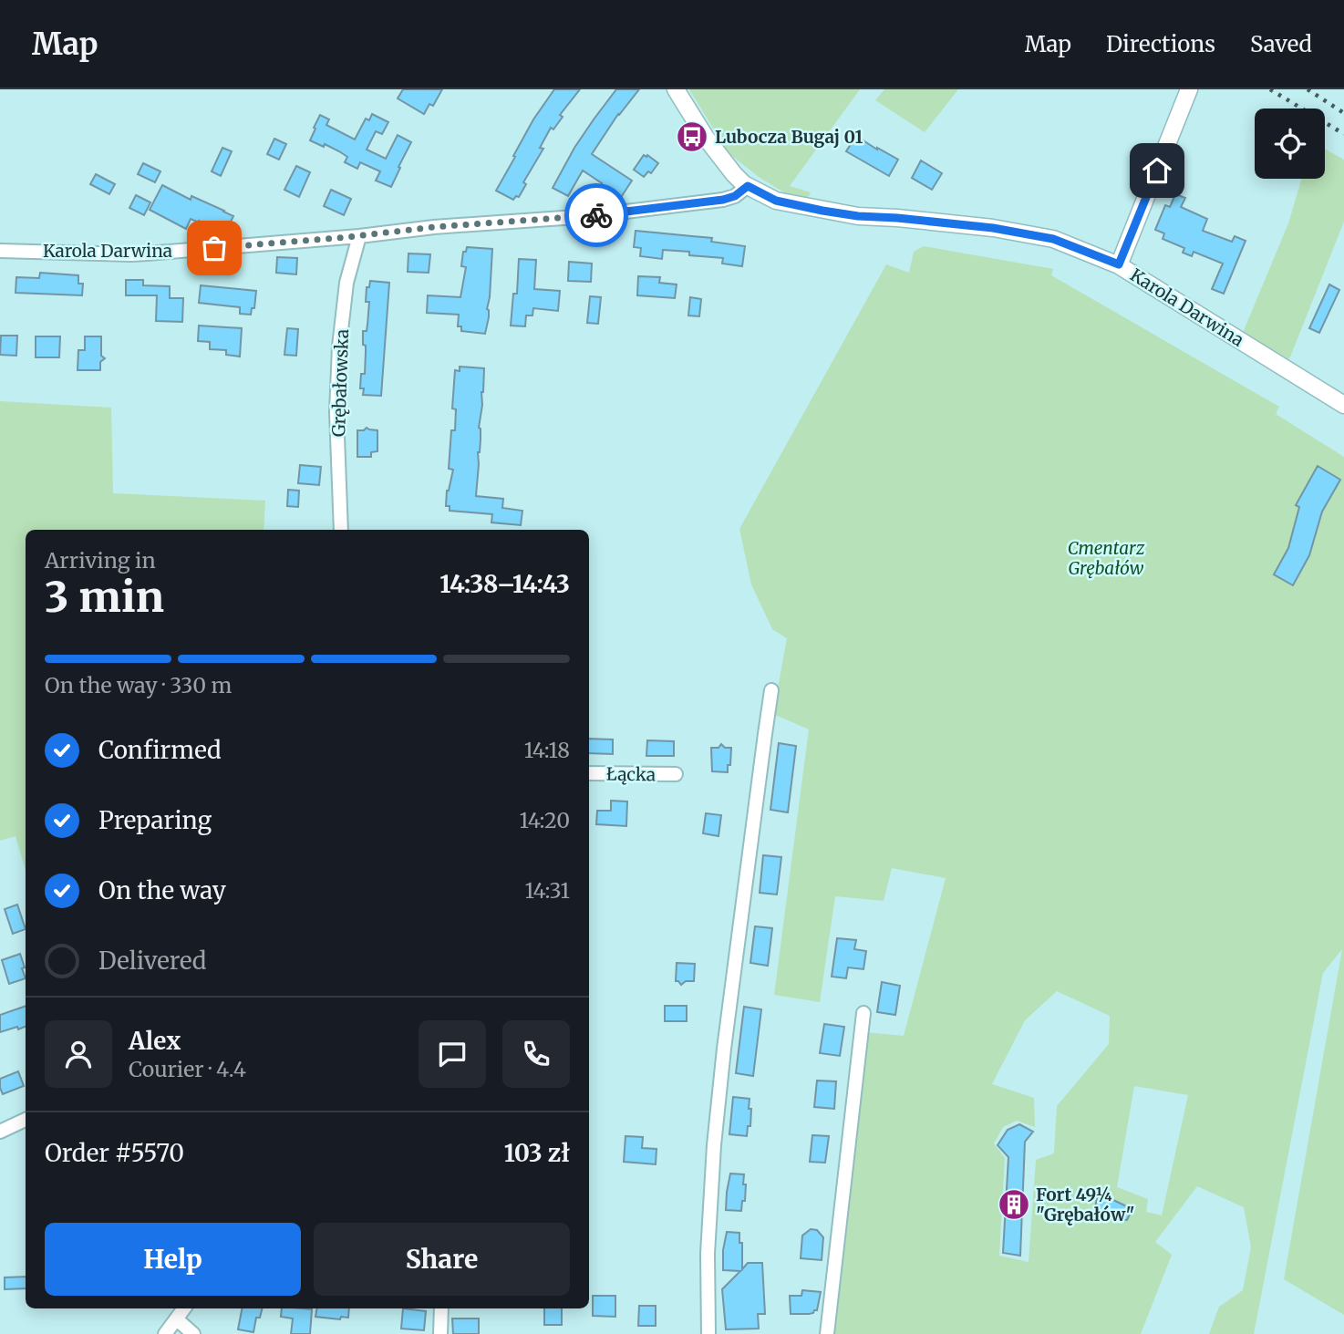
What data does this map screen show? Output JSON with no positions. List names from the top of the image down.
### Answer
{
  "streets": {
    "street": ["Karola Darwina", "Grębałowska", "Łącka"]
  },
  "crossings": [
    ["Karola Darwina", "Grębałowska"]
  ],
  "parks": ["Cmentarz Grębałów"],
  "places": {
    "bus stop": ["Lubocza Bugaj 01"],
    "building": ["Fort 49¼ \"Grębałów\""]
  },
  "page": {
    "header": "Map",
    "nav": ["Map", "Directions", "Saved"],
    "heading": ["3 min", "Arriving in", "14:38–14:43"],
    "panel": [
      "Alex",
      "Courier · 4.4",
      "Order #5570",
      "103 zł"
    ],
    "bar": "On the way · 330 m",
    "list": [
      ["Confirmed", "14:18"],
      ["Preparing", "14:20"],
      ["On the way", "14:31"],
      "Delivered"
    ],
    "buttons": ["Help", "Share"]
  }
}
